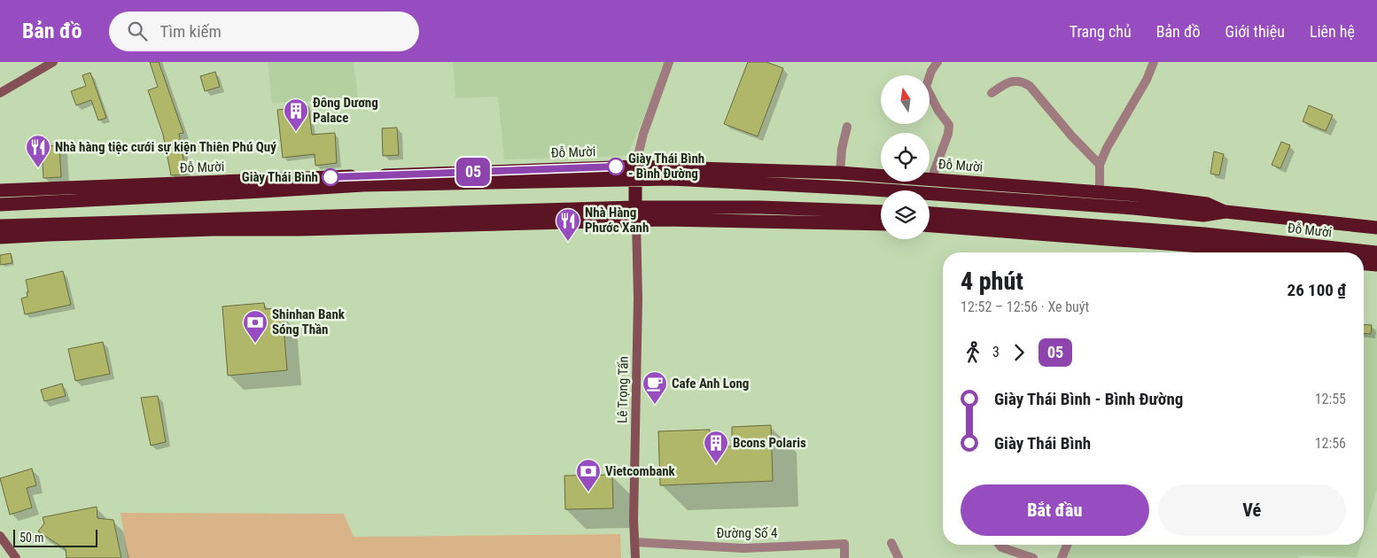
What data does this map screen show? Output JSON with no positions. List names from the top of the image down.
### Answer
{
  "streets": {
    "highway": ["Đỗ Mười"],
    "street": ["Lê Trọng Tấn", "Đường Số 4"]
  },
  "crossings": [
    ["Lê Trọng Tấn", "Đường Số 4"]
  ],
  "places": {
    "building": ["Đông Dương Palace", "Bcons Polaris"],
    "other": ["Giày Thái Bình - Bình Đường", "Giày Thái Bình"],
    "restaurant": ["Nhà hàng tiệc cưới sự kiện Thiên Phú Quý", "Nhà Hàng Phước Xanh"],
    "bank": ["Shinhan Bank Sóng Thần", "Vietcombank"],
    "cafe": ["Cafe Anh Long"]
  },
  "lines": ["bus line 05"],
  "scale_bar": "50 m",
  "north": "top",
  "page": {
    "header": "Bản đồ",
    "search": "Tìm kiếm",
    "nav": [
      "Trang chủ",
      "Bản đồ",
      "Giới thiệu",
      "Liên hệ"
    ],
    "on_map": "05",
    "heading": ["4 phút", "12:52 – 12:56 · Xe buýt", "26 100 ₫"],
    "legs": ["3", "05"],
    "list": [
      {
        "name": "Giày Thái Bình - Bình Đường",
        "value": "12:55"
      },
      {
        "name": "Giày Thái Bình",
        "value": "12:56"
      }
    ],
    "buttons": ["Bắt đầu", "Vé"],
    "scale": "50 m"
  }
}
